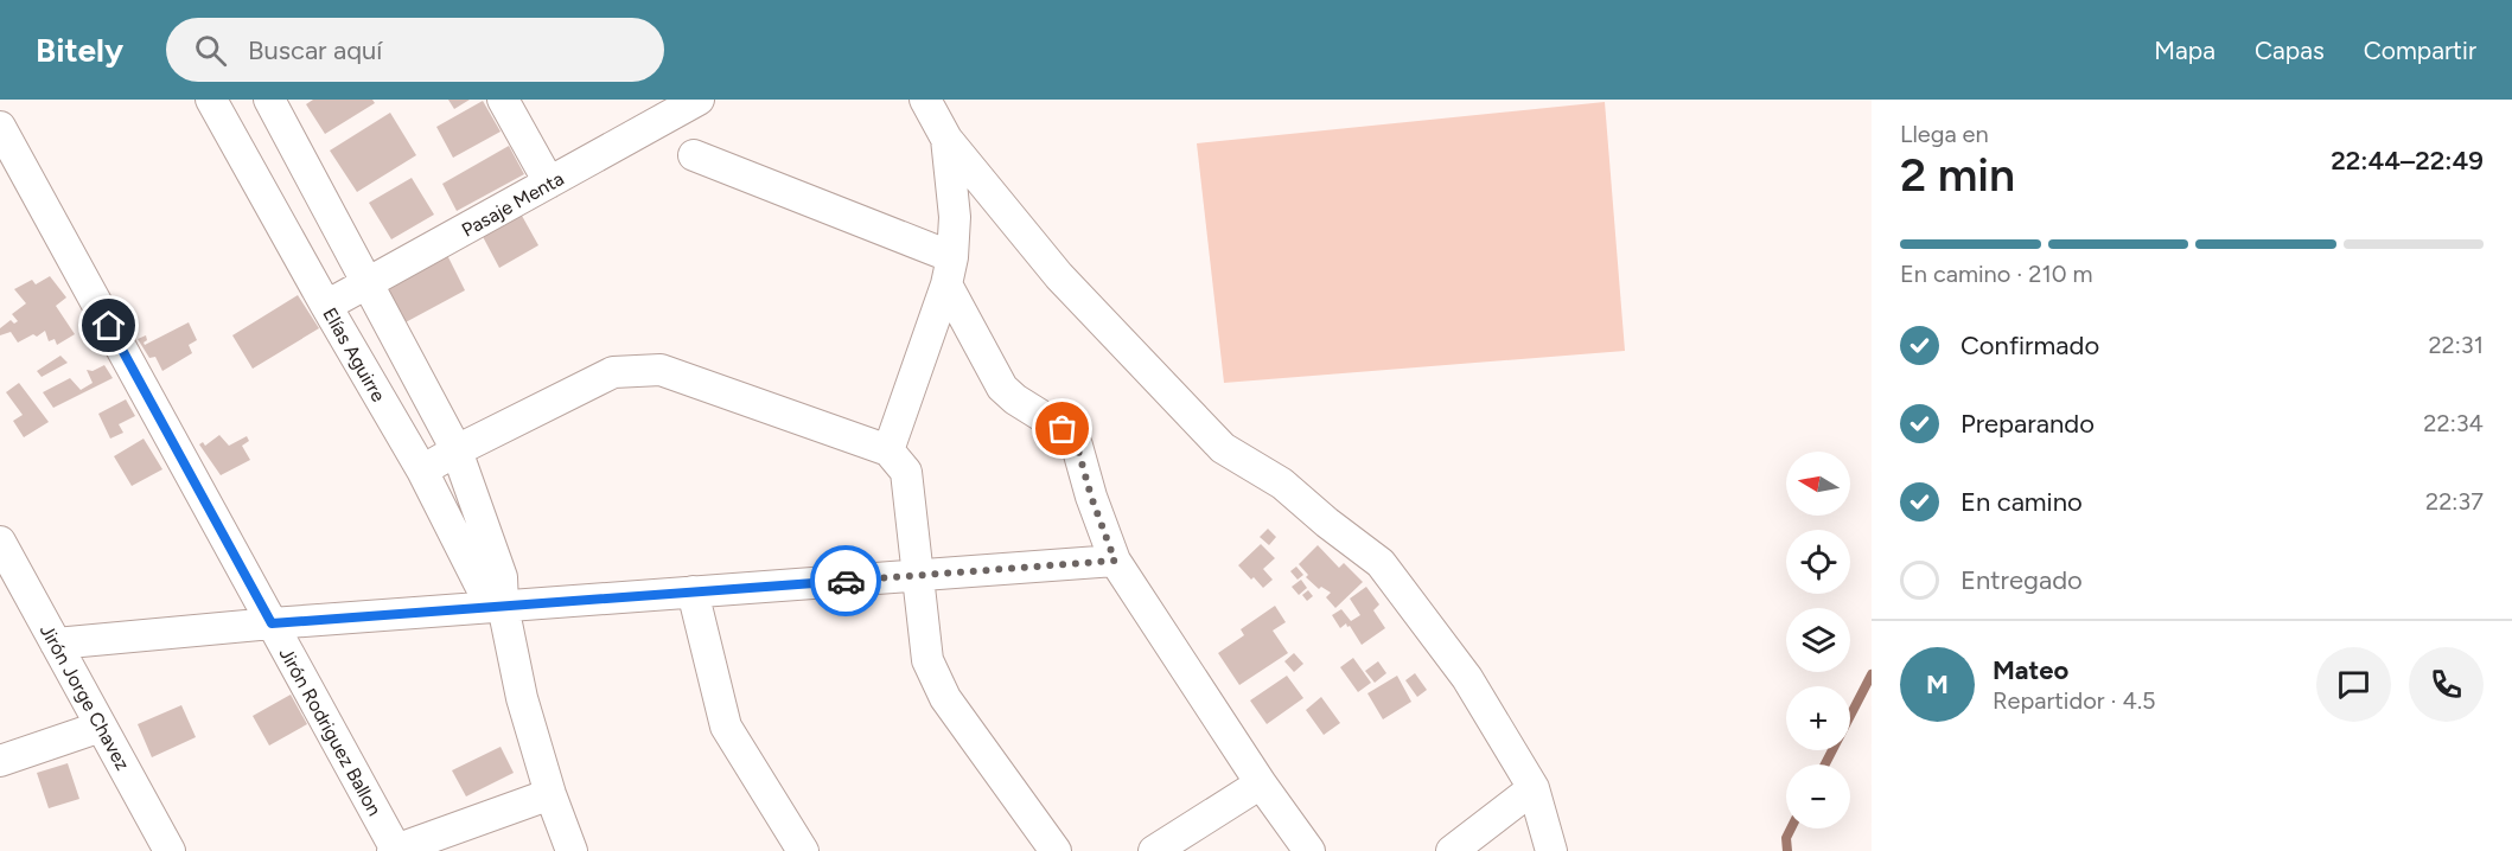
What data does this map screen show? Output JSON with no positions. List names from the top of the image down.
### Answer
{
  "streets": {
    "street": [
      "Pasaje Menta",
      "Elías Aguirre",
      "Jirón Jorge Chavez",
      "Jirón Rodriguez Ballon"
    ]
  },
  "crossings": [
    ["Pasaje Menta", "Elías Aguirre"]
  ],
  "north": "left",
  "page": {
    "header": "Bitely",
    "search": "Buscar aquí",
    "nav": ["Mapa", "Capas", "Compartir"],
    "heading": ["2 min", "Llega en", "22:44–22:49"],
    "panel": ["Mateo", "Repartidor · 4.5"],
    "bar": "En camino · 210 m",
    "list": [
      ["Confirmado", "22:31"],
      ["Preparando", "22:34"],
      ["En camino", "22:37"],
      "Entregado"
    ],
    "map_buttons": ["+", "−"],
    "round": "M"
  }
}
